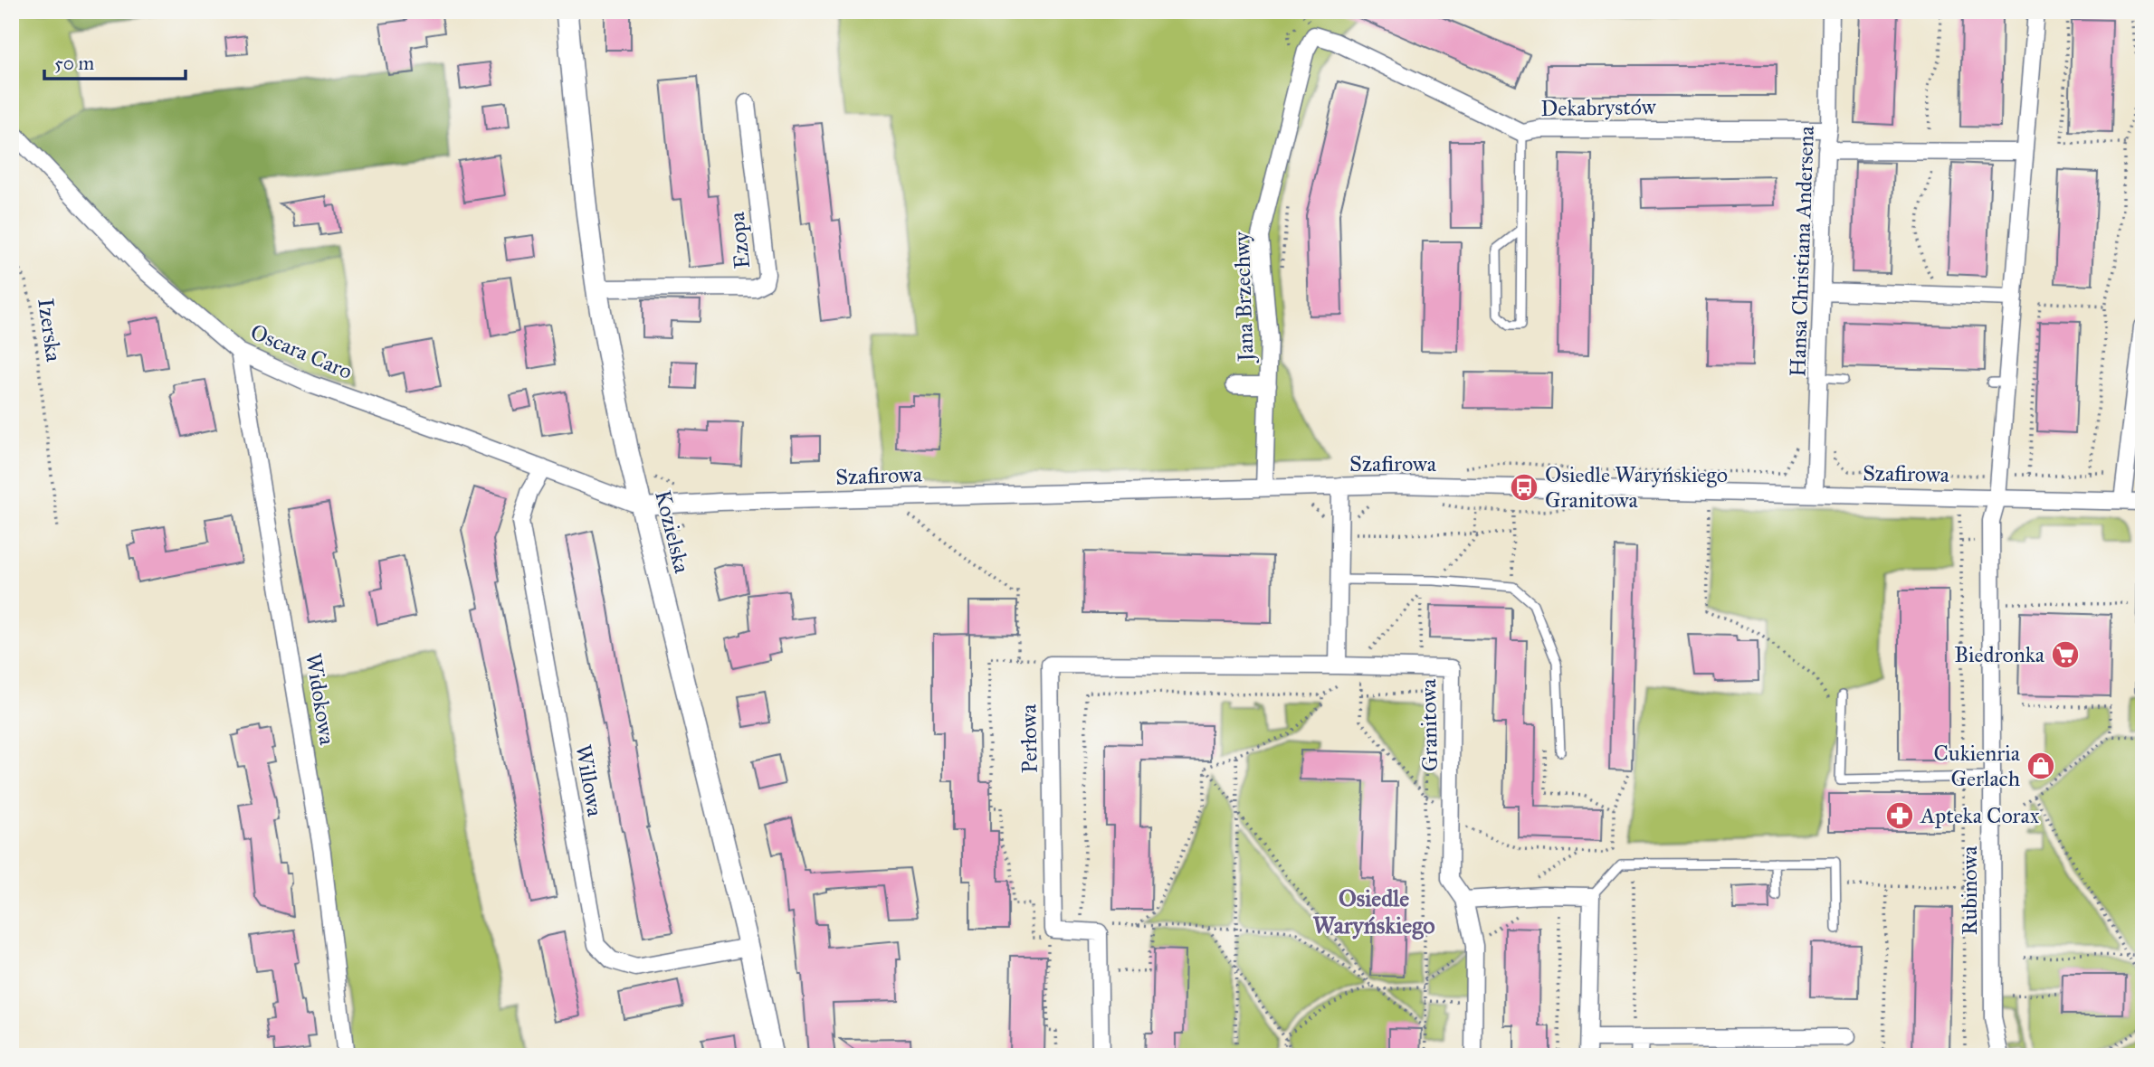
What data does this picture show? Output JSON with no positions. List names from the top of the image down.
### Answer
{
  "streets": {
    "street": [
      "Dekabrystów",
      "Ezopa",
      "Hansa Christiana Andersena",
      "Jana Brzechwy",
      "Oscara Caro",
      "Szafirowa",
      "Kozielska",
      "Widokowa",
      "Granitowa",
      "Perłowa",
      "Willowa",
      "Rubinowa"
    ],
    "path": ["Izerska"]
  },
  "crossings": [
    ["Dekabrystów", "Hansa Christiana Andersena"],
    ["Dekabrystów", "Jana Brzechwy"],
    ["Ezopa", "Kozielska"],
    ["Hansa Christiana Andersena", "Szafirowa"],
    ["Jana Brzechwy", "Szafirowa"],
    ["Oscara Caro", "Szafirowa"],
    ["Oscara Caro", "Kozielska"],
    ["Oscara Caro", "Widokowa"],
    ["Oscara Caro", "Willowa"],
    ["Szafirowa", "Kozielska"],
    ["Szafirowa", "Rubinowa"],
    ["Kozielska", "Willowa"]
  ],
  "districts": ["Osiedle Waryńskiego"],
  "places": {
    "bus stop": ["Osiedle Waryńskiego Granitowa"],
    "supermarket": ["Biedronka"],
    "shop": ["Cukienria Gerlach"],
    "pharmacy": ["Apteka Corax"]
  },
  "scale_bar": "50 m"
}
